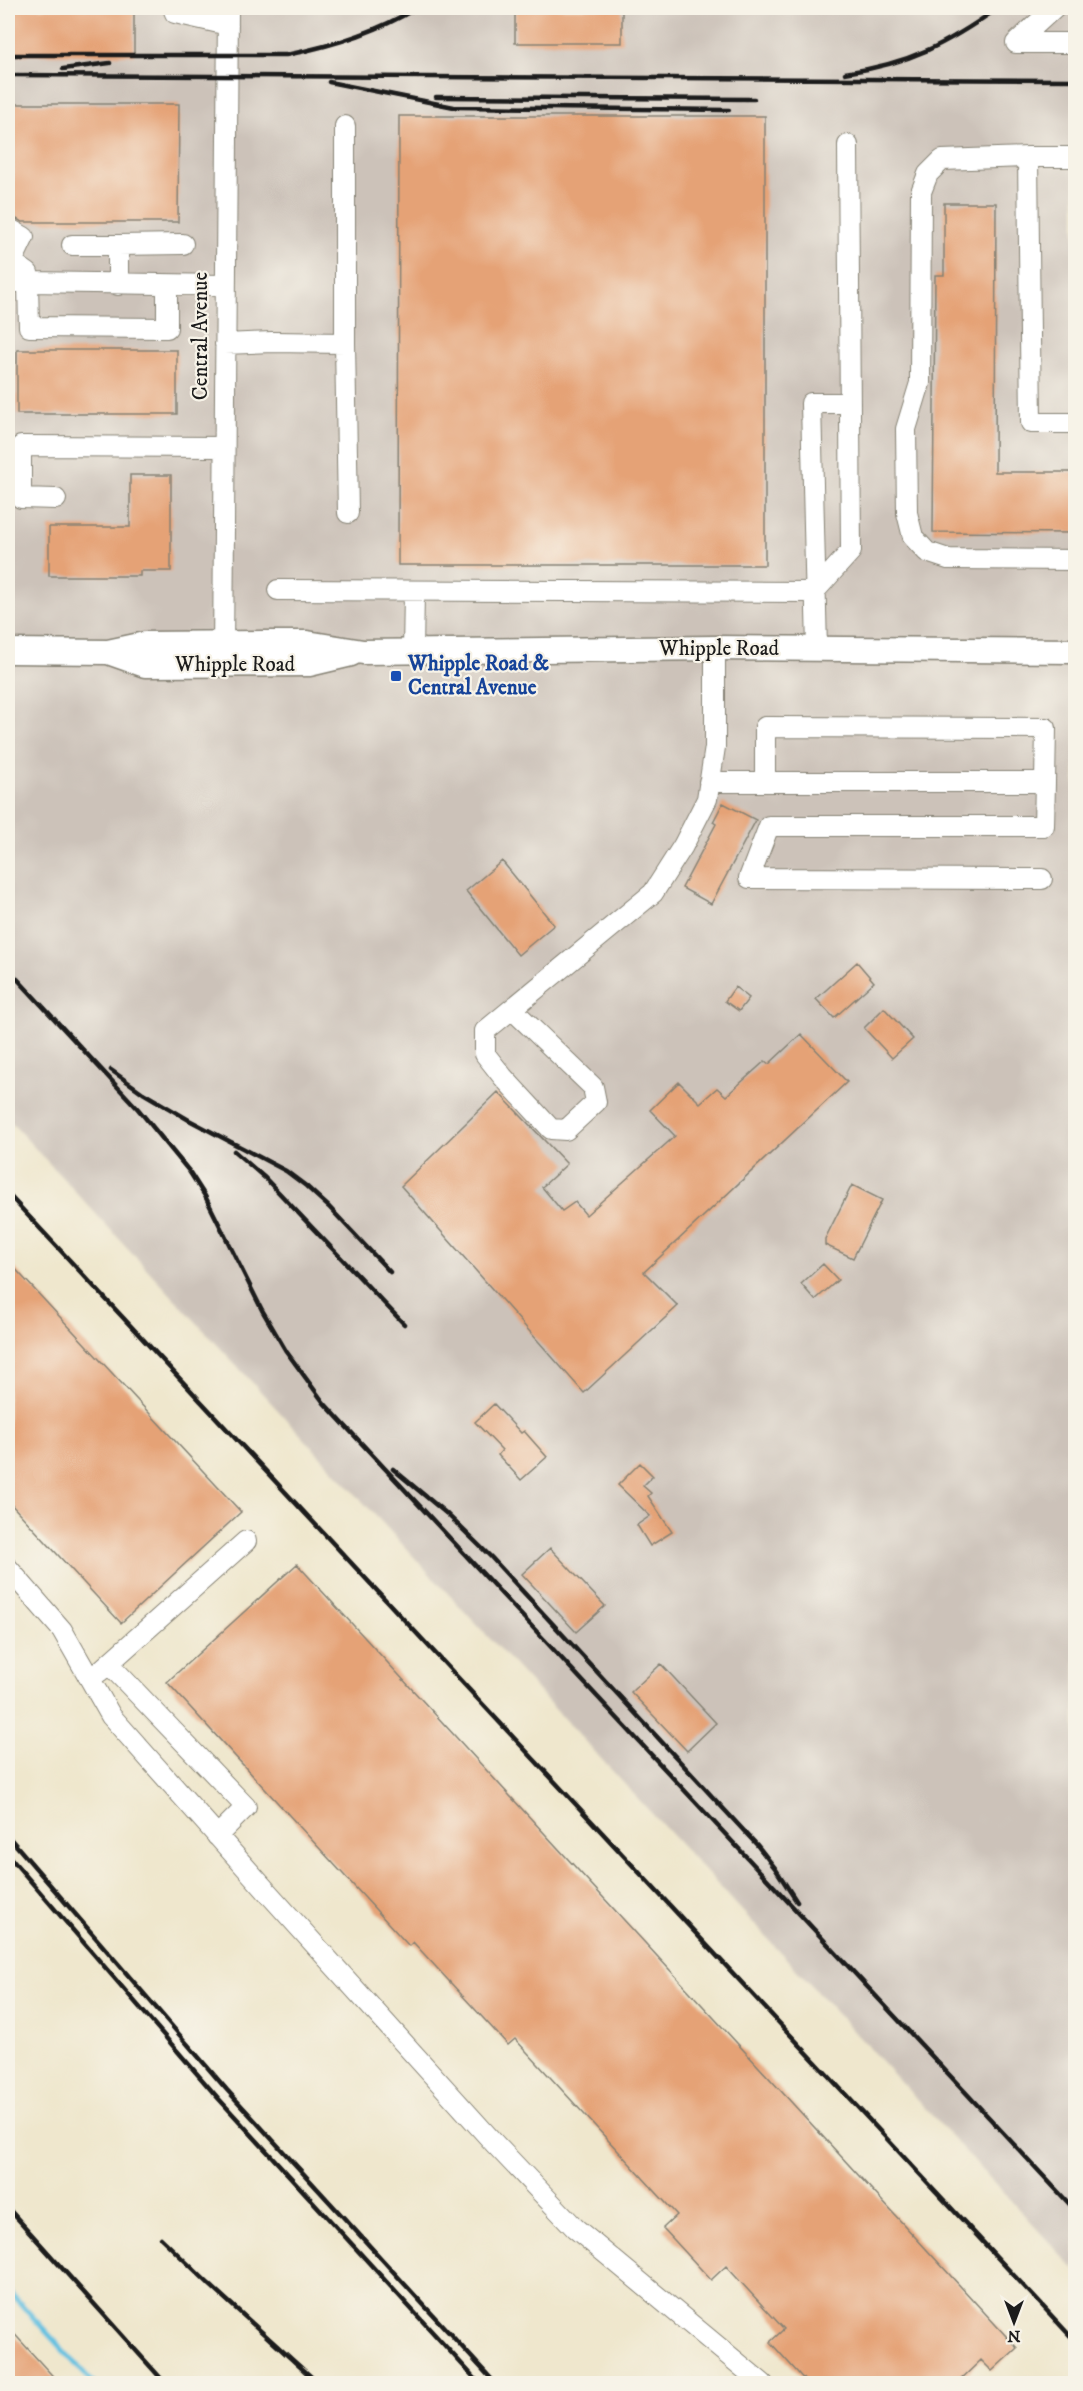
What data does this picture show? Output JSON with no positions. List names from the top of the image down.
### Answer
{
  "streets": {
    "main road": ["Whipple Road"],
    "street": ["Central Avenue"]
  },
  "crossings": [
    ["Central Avenue", "Whipple Road"]
  ],
  "places": {
    "transit": ["Whipple Road & Central Avenue"]
  },
  "north": "bottom"
}
